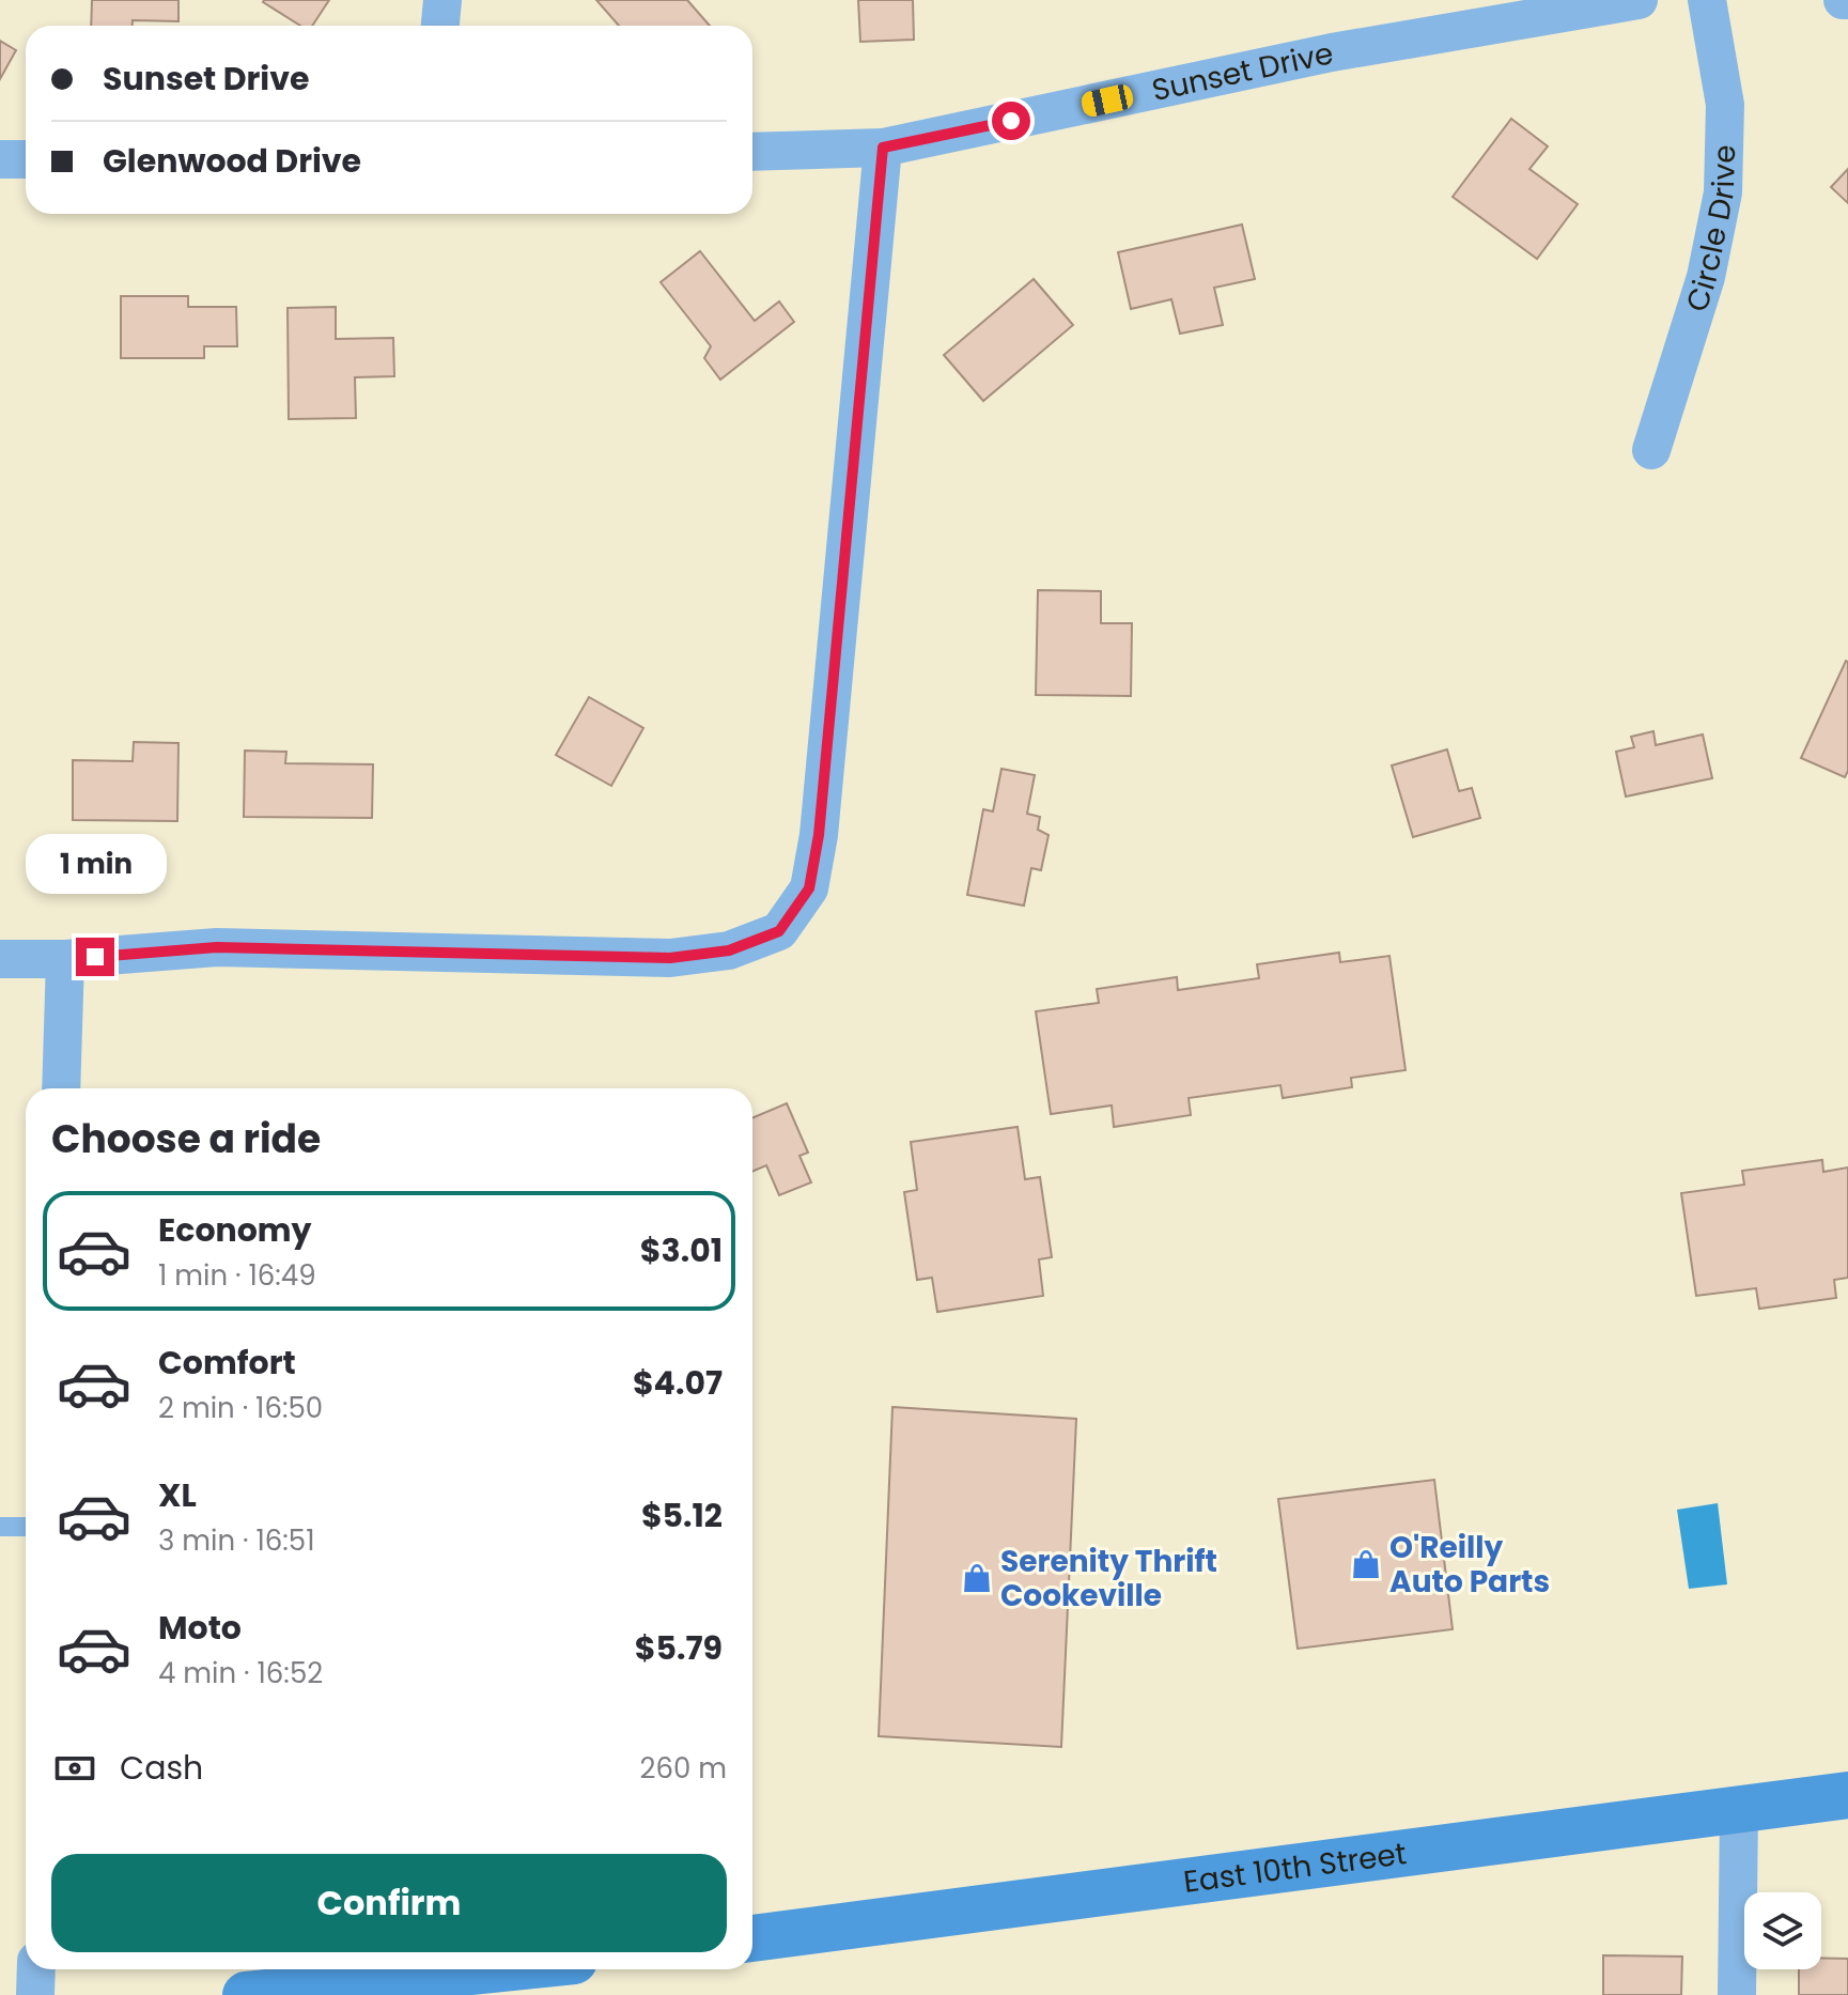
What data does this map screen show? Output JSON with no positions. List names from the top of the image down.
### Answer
{
  "streets": {
    "main road": ["East 10th Street"],
    "street": ["Sunset Drive", "Circle Drive"]
  },
  "places": {
    "shop": ["O'Reilly Auto Parts", "Serenity Thrift Cookeville"]
  },
  "page": {
    "banner": ["Sunset Drive", "Glenwood Drive"],
    "bubble": "1 min",
    "heading": "Choose a ride",
    "list": [
      {
        "name": "Economy",
        "note": "1 min · 16:49",
        "value": "$3.01"
      },
      {
        "name": "Comfort",
        "note": "2 min · 16:50",
        "value": "$4.07"
      },
      {
        "name": "XL",
        "note": "3 min · 16:51",
        "value": "$5.12"
      },
      {
        "name": "Moto",
        "note": "4 min · 16:52",
        "value": "$5.79"
      }
    ],
    "pay": ["Cash", "260 m"],
    "buttons": "Confirm"
  }
}
